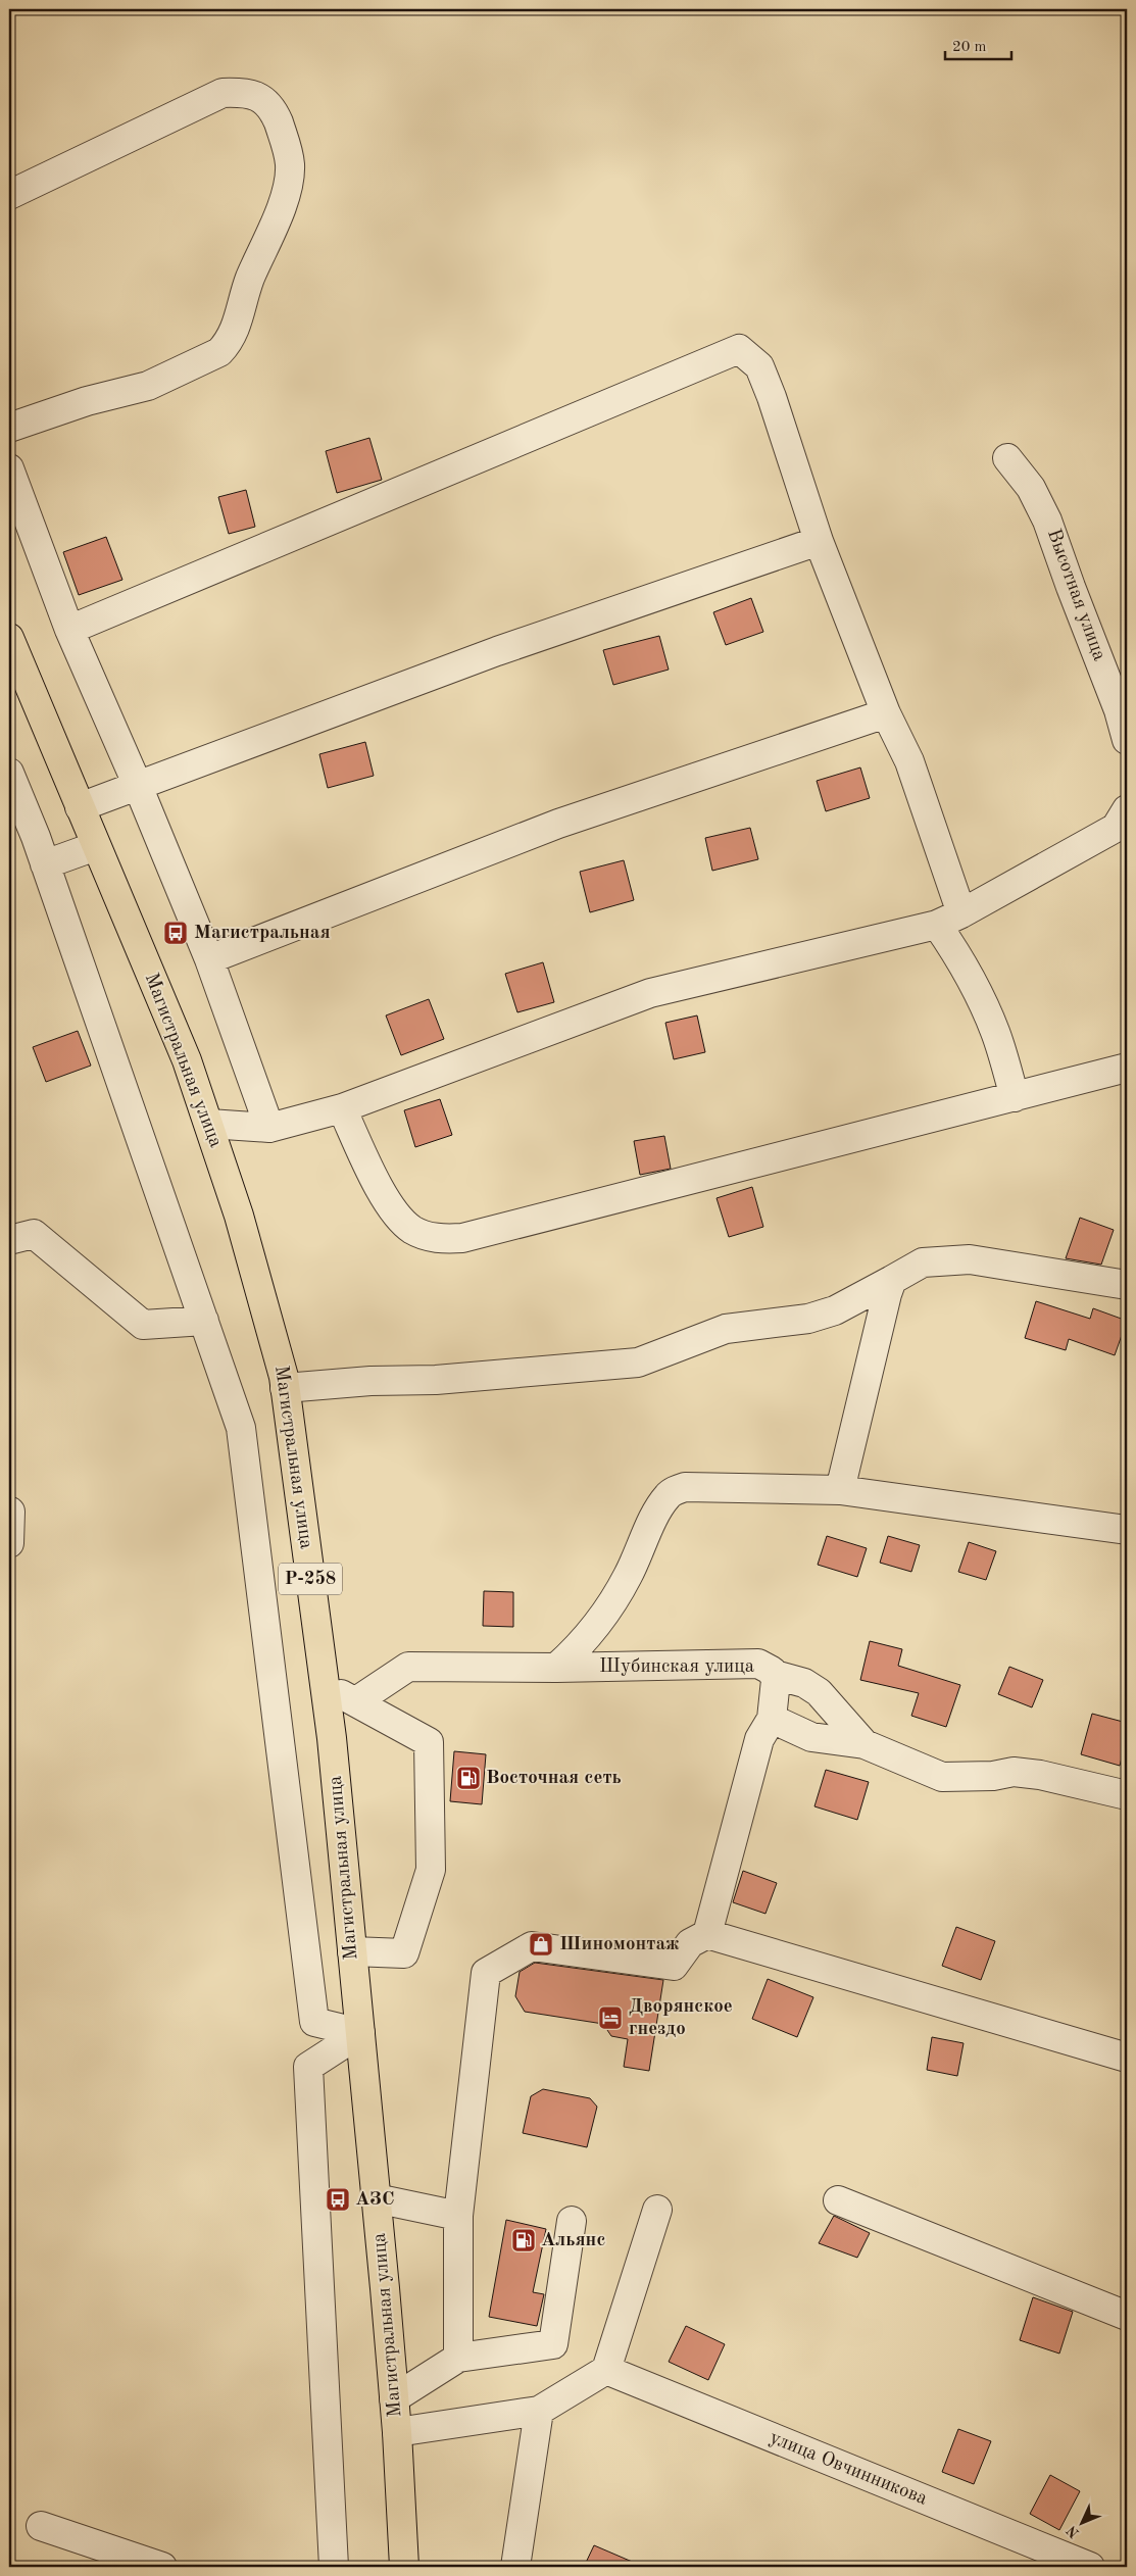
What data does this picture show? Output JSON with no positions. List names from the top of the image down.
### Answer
{
  "streets": {
    "highway": ["Магистральная улица", "Р-258"],
    "street": ["Высотная улица", "Шубинская улица", "улица Овчинникова"]
  },
  "places": {
    "bus stop": ["Магистральная", "АЗС"],
    "fuel station": ["Восточная сеть", "Альянс"],
    "shop": ["Шиномонтаж"],
    "hotel": ["Дворянское гнездо"]
  },
  "scale_bar": "20 m",
  "north": "bottom left"
}
